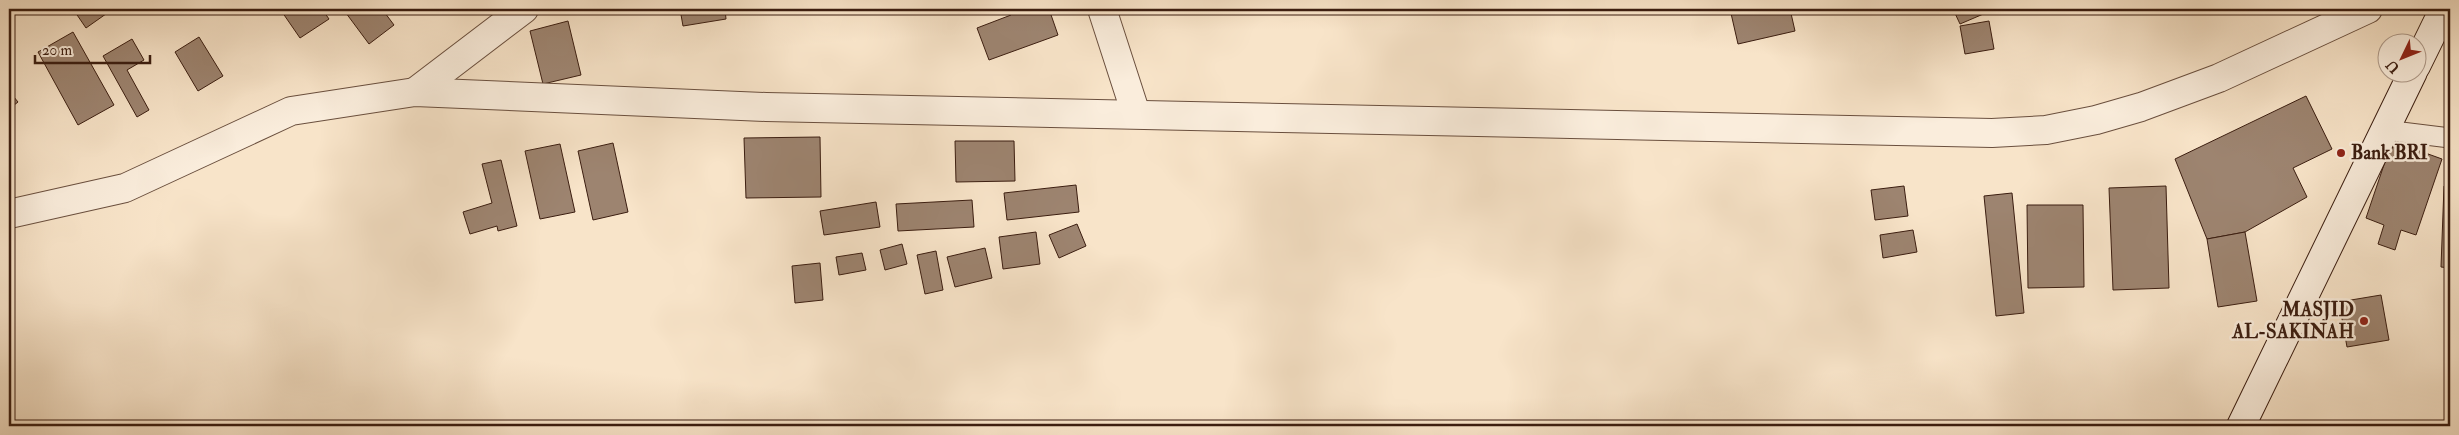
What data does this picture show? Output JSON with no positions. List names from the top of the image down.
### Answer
{
  "places": ["Bank BRI", "MASJID AL-SAKINAH"],
  "scale_bar": "20 m",
  "north": "bottom left"
}
